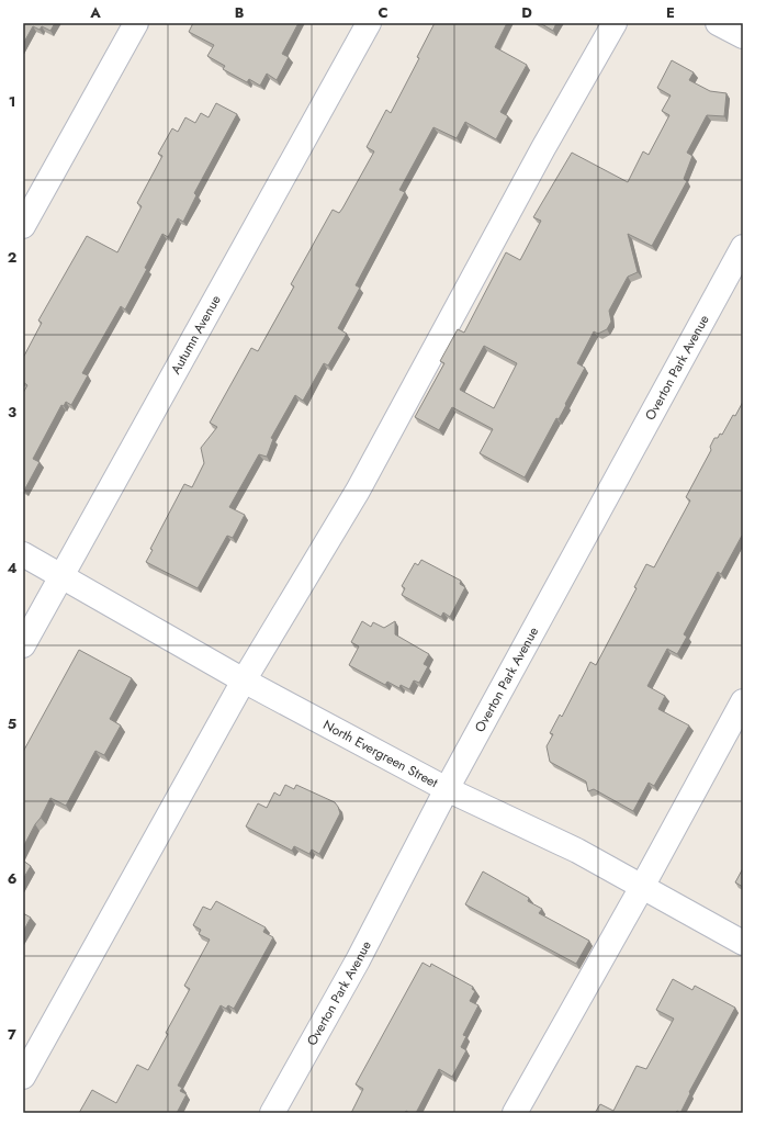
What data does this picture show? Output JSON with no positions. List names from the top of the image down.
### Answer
{
  "streets": {
    "street": ["Autumn Avenue", "Overton Park Avenue", "North Evergreen Street"]
  },
  "crossings": [
    ["Autumn Avenue", "North Evergreen Street"],
    ["Overton Park Avenue", "North Evergreen Street"]
  ],
  "grid": {
    "columns": [
      "A",
      "B",
      "C",
      "D",
      "E"
    ],
    "rows": [
      "1",
      "2",
      "3",
      "4",
      "5",
      "6",
      "7"
    ]
  }
}
